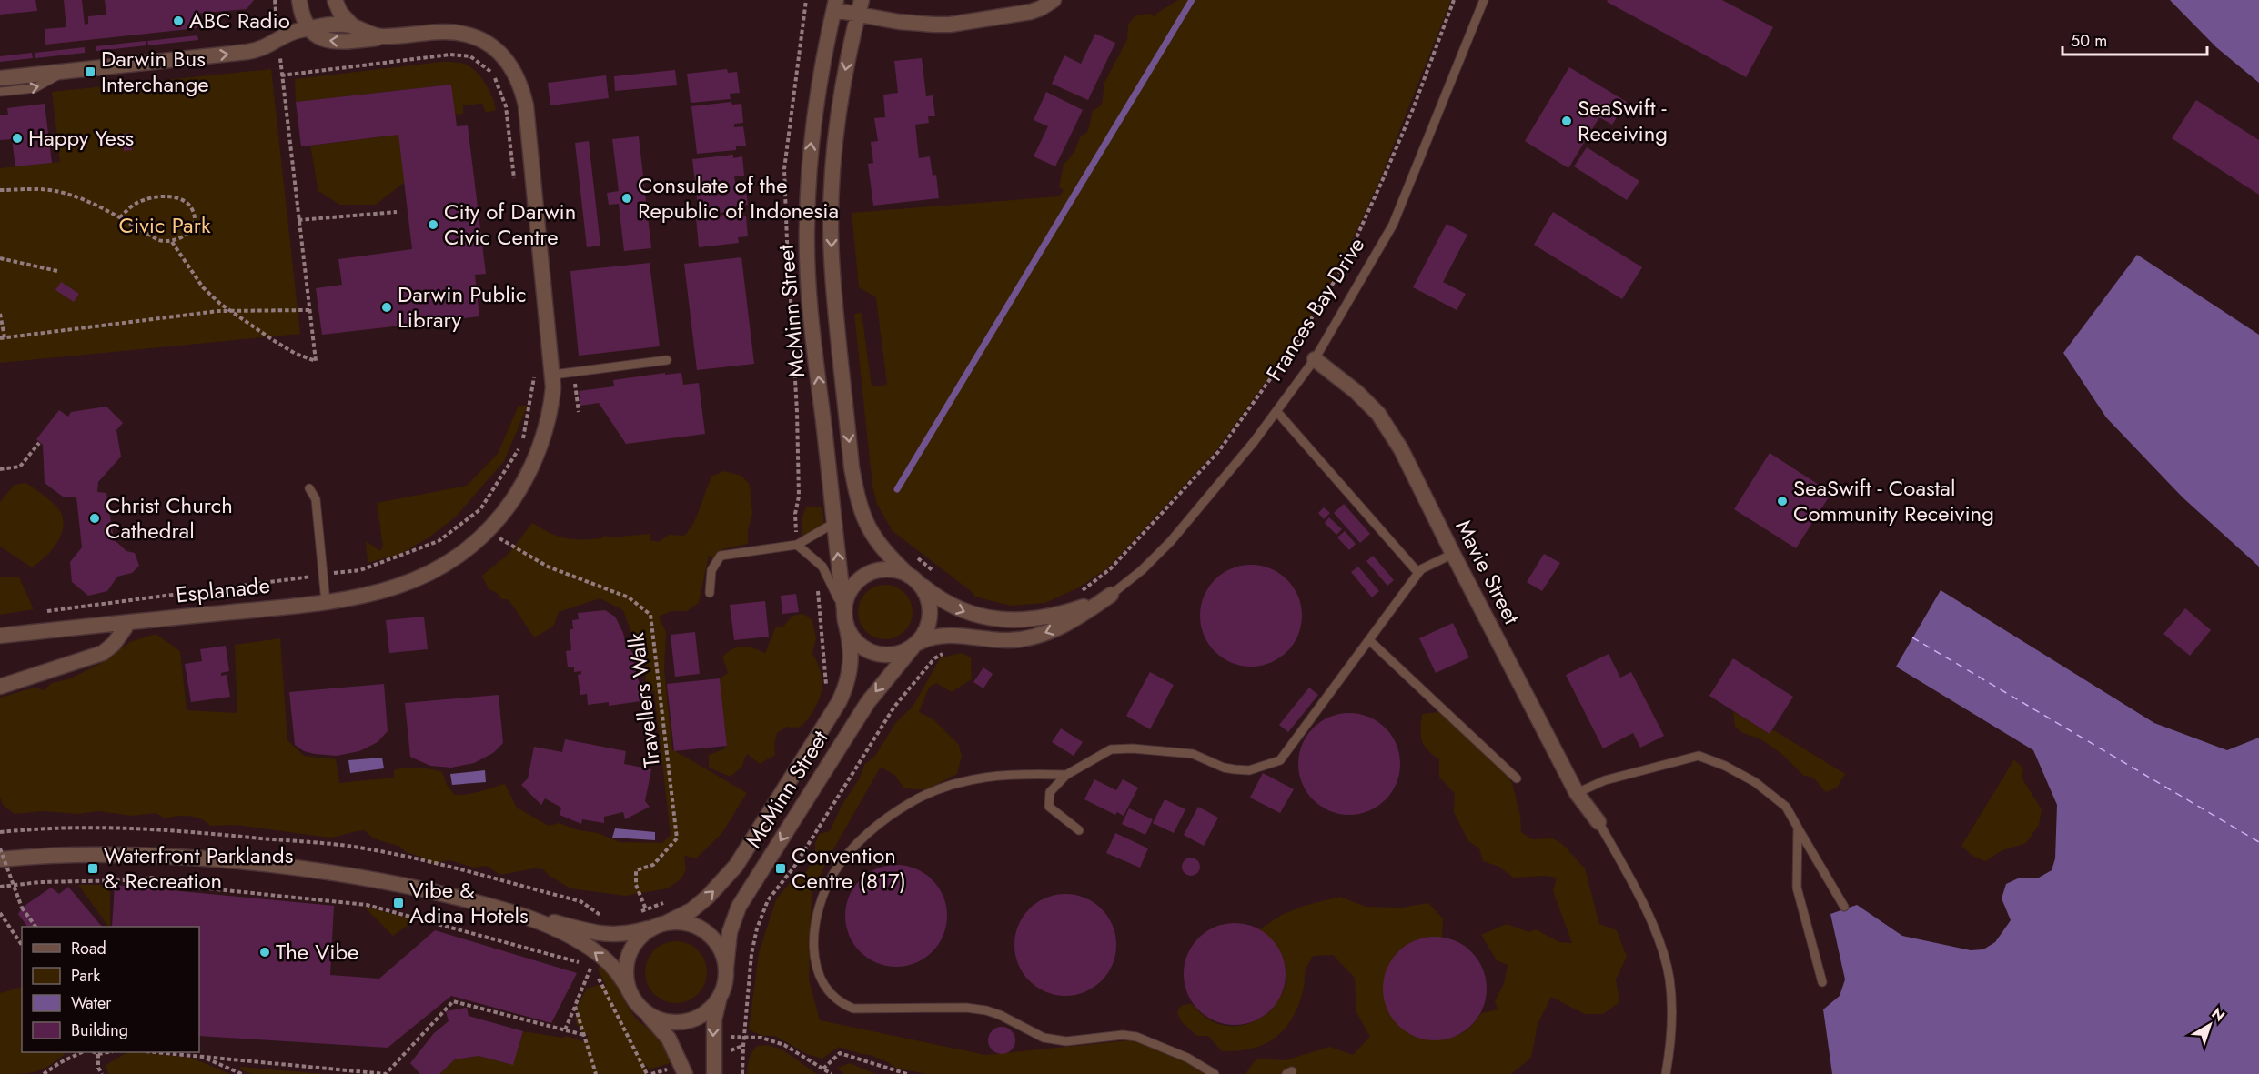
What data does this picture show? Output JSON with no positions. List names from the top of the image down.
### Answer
{
  "streets": {
    "street": [
      "Frances Bay Drive",
      "McMinn Street",
      "Mavie Street",
      "Esplanade"
    ],
    "path": ["Travellers Walk"]
  },
  "crossings": [
    ["Frances Bay Drive", "McMinn Street"],
    ["Frances Bay Drive", "Mavie Street"],
    ["Esplanade", "Travellers Walk"]
  ],
  "parks": ["Civic Park"],
  "places": {
    "other": [
      "ABC Radio",
      "SeaSwift - Receiving",
      "Happy Yess",
      "Consulate of the Republic of Indonesia",
      "City of Darwin Civic Centre",
      "Darwin Public Library",
      "SeaSwift - Coastal Community Receiving",
      "Christ Church Cathedral",
      "The Vibe"
    ],
    "transit": [
      "Darwin Bus Interchange",
      "Waterfront Parklands & Recreation",
      "Convention Centre (817)",
      "Vibe & Adina Hotels"
    ]
  },
  "legend": [
    "Road",
    "Park",
    "Water",
    "Building"
  ],
  "scale_bar": "50 m",
  "north": "top right"
}
